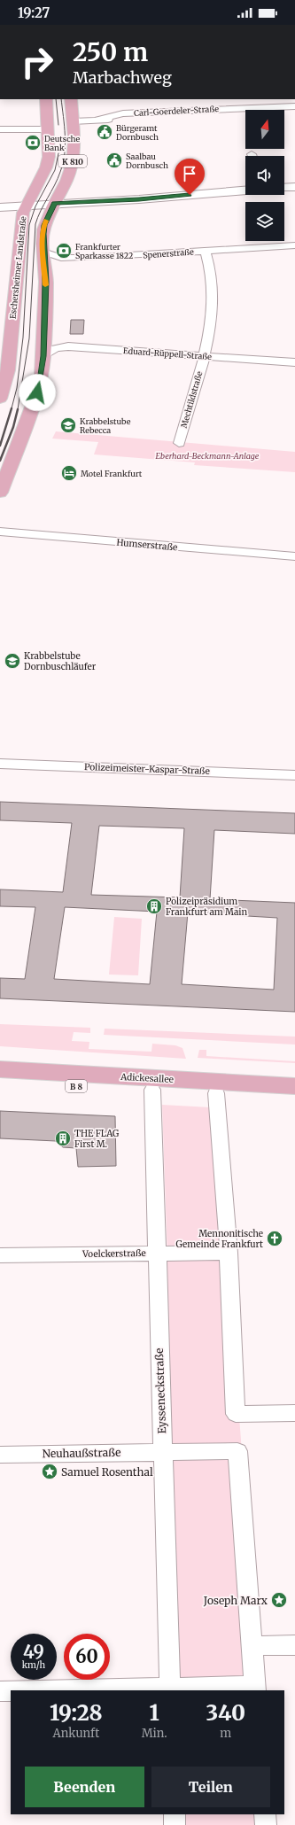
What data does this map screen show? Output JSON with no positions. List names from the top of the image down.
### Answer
{
  "streets": {
    "main road": [
      "K 810",
      "Eschersheimer Landstraße",
      "Adickesallee",
      "B 8"
    ],
    "street": [
      "Spenerstraße",
      "Eduard-Rüppell-Straße",
      "Mechtildstraße",
      "Humserstraße",
      "Polizeimeister-Kaspar-Straße",
      "Voelckerstraße",
      "Eysseneckstraße",
      "Neuhaußstraße"
    ]
  },
  "crossings": [
    ["K 810", "Spenerstraße"],
    ["K 810", "Eduard-Rüppell-Straße"],
    ["Spenerstraße", "Mechtildstraße"],
    ["Eduard-Rüppell-Straße", "Mechtildstraße"],
    ["Adickesallee", "Eysseneckstraße"],
    ["Voelckerstraße", "Eysseneckstraße"],
    ["Eysseneckstraße", "Neuhaußstraße"]
  ],
  "parks": ["Eberhard-Beckmann-Anlage"],
  "places": {
    "public building": ["Bürgeramt Dornbusch", "Saalbau Dornbusch"],
    "bank": ["Deutsche Bank", "Frankfurter Sparkasse 1822"],
    "school or university": ["Krabbelstube Rebecca", "Krabbelstube Dornbuschläufer"],
    "hotel": ["Motel Frankfurt"],
    "building": ["Polizeipräsidium Frankfurt am Main", "THE FLAG First M."],
    "church": ["Mennonitische Gemeinde Frankfurt"],
    "place": ["Samuel Rosenthal", "Joseph Marx"]
  },
  "north": "top",
  "page": {
    "status": "19:27",
    "turn": ["250 m", "Marbachweg"],
    "speed": "49 km/h",
    "limit": "60",
    "eta": [
      "19:28",
      "Ankunft",
      "1",
      "Min.",
      "340",
      "m"
    ],
    "buttons": ["Beenden", "Teilen"]
  }
}
